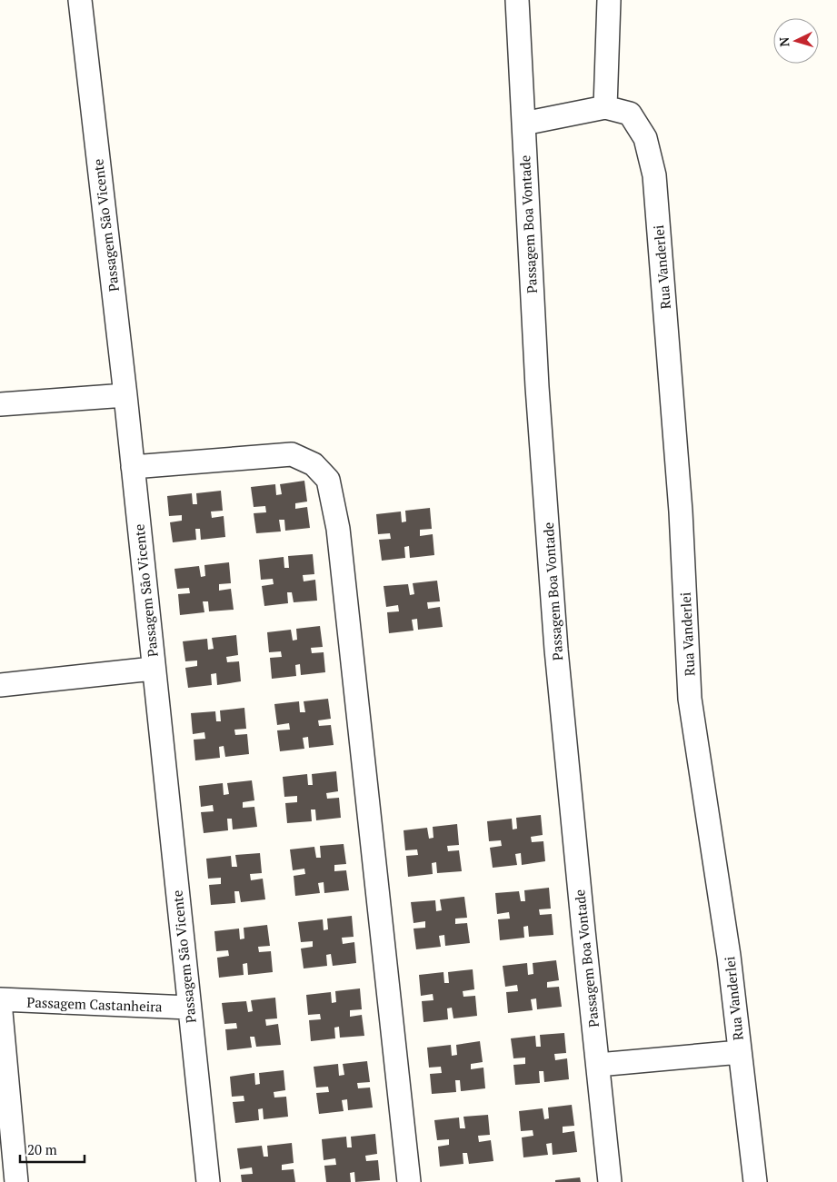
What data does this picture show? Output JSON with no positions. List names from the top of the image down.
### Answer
{
  "streets": {
    "street": [
      "Passagem Boa Vontade",
      "Passagem São Vicente",
      "Rua Vanderlei",
      "Passagem Castanheira"
    ]
  },
  "crossings": [
    ["Passagem Boa Vontade", "Rua Vanderlei"],
    ["Passagem São Vicente", "Passagem Castanheira"]
  ],
  "scale_bar": "20 m",
  "north": "left"
}
